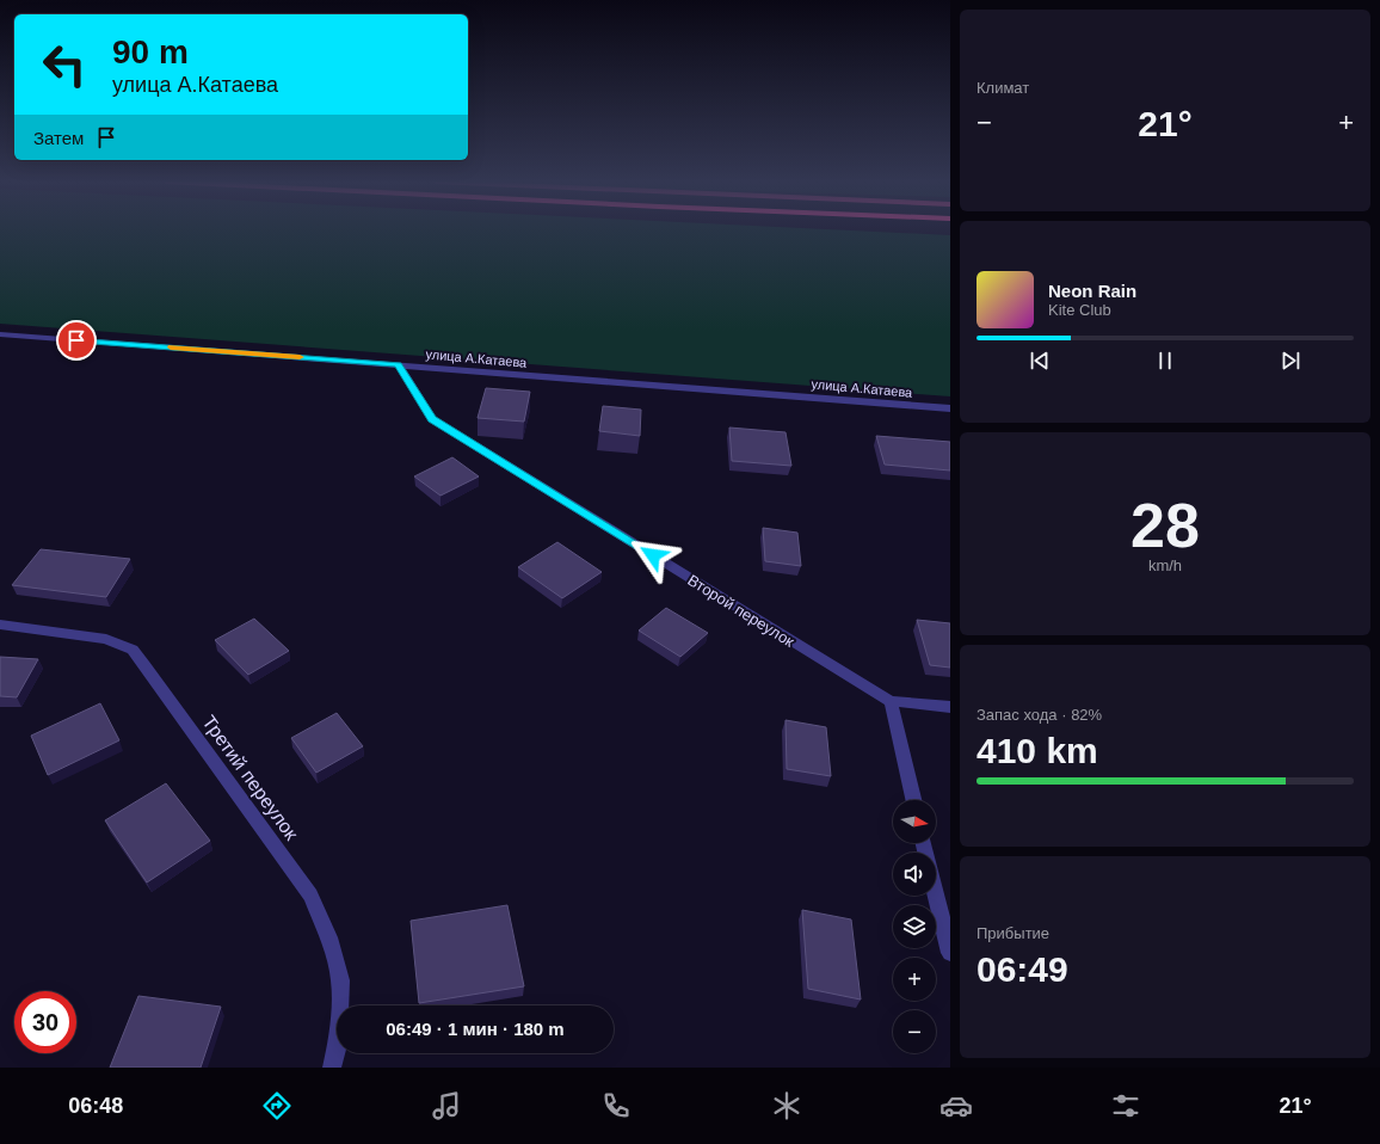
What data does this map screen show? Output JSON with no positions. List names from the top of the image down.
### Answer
{
  "streets": {
    "street": ["улица А.Катаева", "Второй переулок", "Третий переулок"]
  },
  "crossings": [
    ["улица А.Катаева", "Второй переулок"]
  ],
  "north": "right",
  "page": {
    "tile": [
      "Климат",
      ["28", "km/h"],
      ["Запас хода · 82%", "410 km"],
      ["Прибытие", "06:49"]
    ],
    "turn": ["90 m", "улица А.Катаева"],
    "heat": ["−", "21°", "+"],
    "then": "Затем",
    "song": ["Neon Rain", "Kite Club"],
    "map_buttons": ["+", "−"],
    "limit": "30",
    "trip": "06:49 · 1 мин · 180 m",
    "tabs": ["06:48", "21°"]
  }
}
